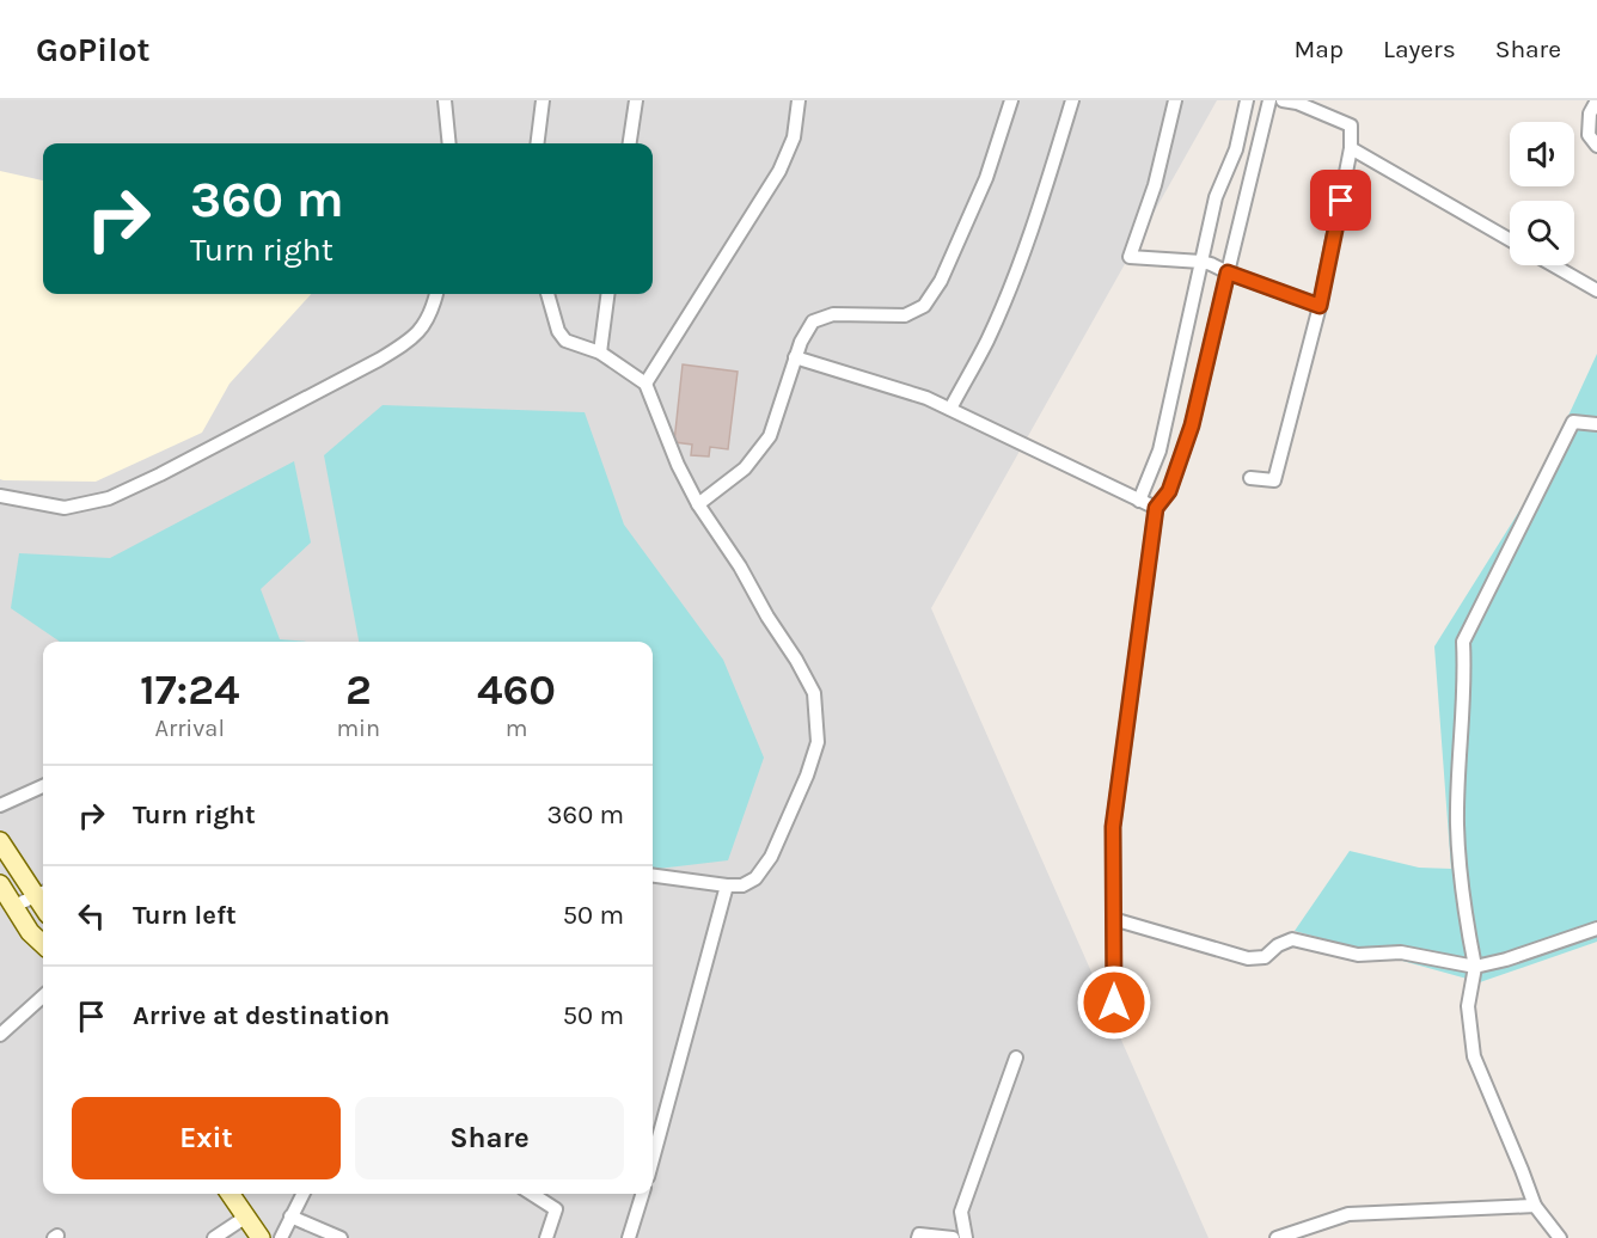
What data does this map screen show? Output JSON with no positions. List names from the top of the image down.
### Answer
{
  "page": {
    "header": "GoPilot",
    "nav": ["Map", "Layers", "Share"],
    "turn": ["360 m", "Turn right"],
    "eta": [
      "17:24",
      "Arrival",
      "2",
      "min",
      "460",
      "m"
    ],
    "list": [
      {
        "name": "Turn right",
        "value": "360 m"
      },
      {
        "name": "Turn left",
        "value": "50 m"
      },
      {
        "name": "Arrive at destination",
        "value": "50 m"
      }
    ],
    "buttons": ["Exit", "Share"]
  }
}
